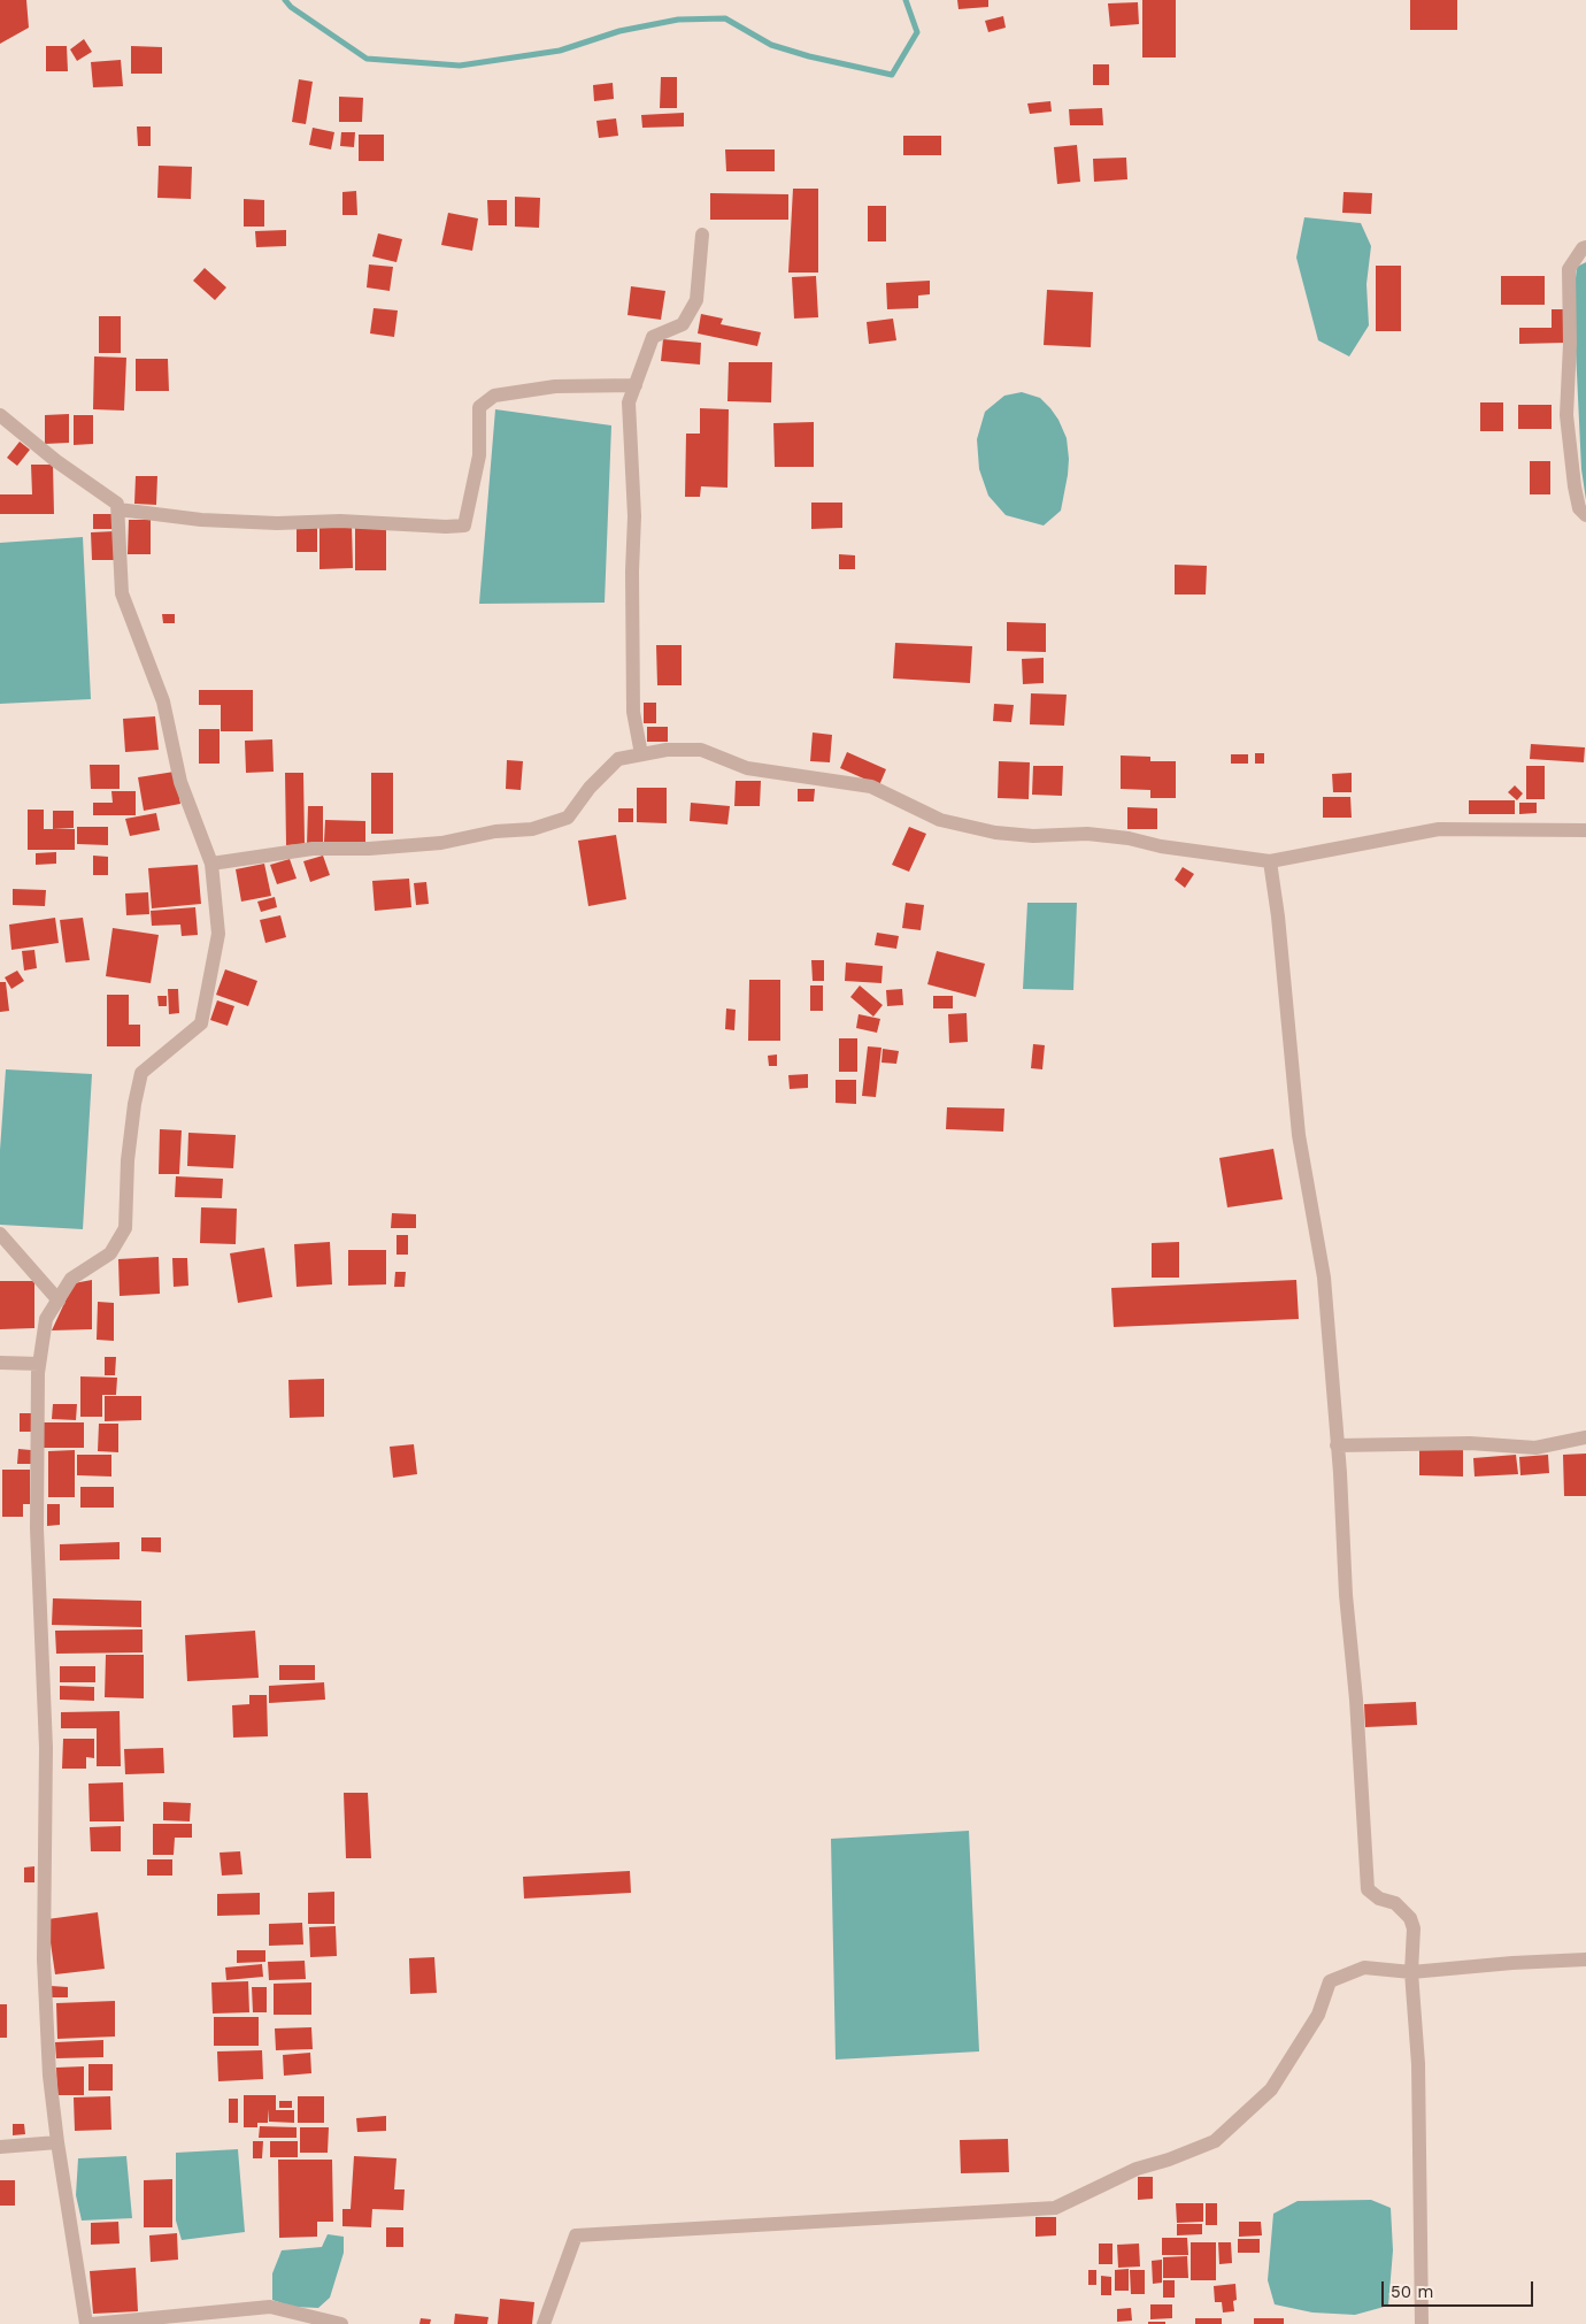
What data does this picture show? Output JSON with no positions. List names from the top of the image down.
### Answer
{
  "scale_bar": "50 m"
}
